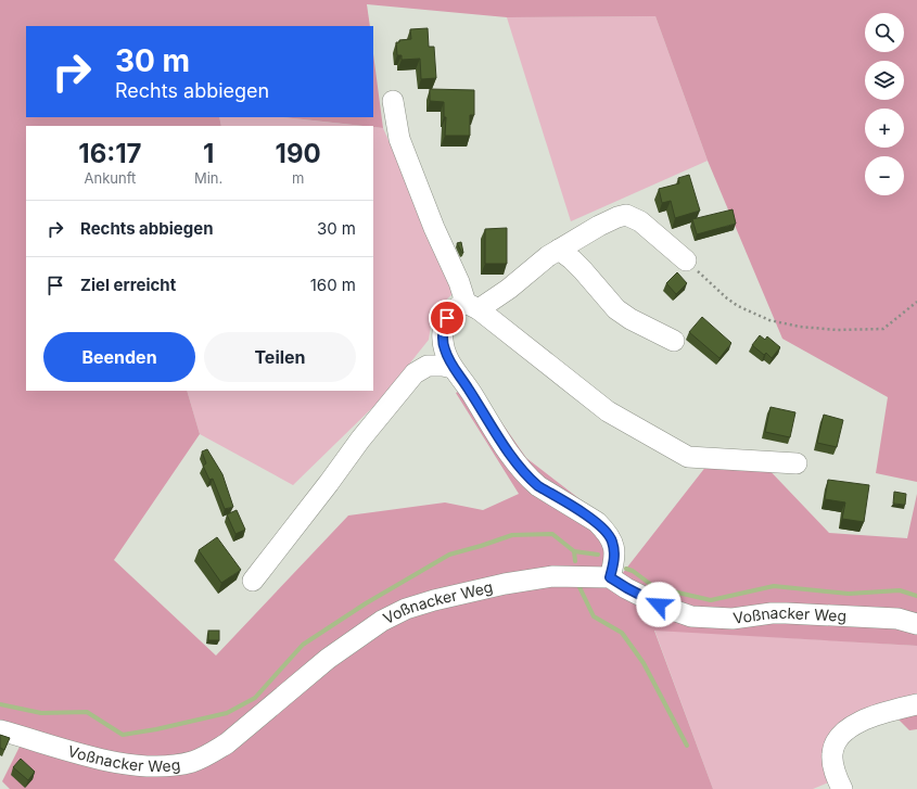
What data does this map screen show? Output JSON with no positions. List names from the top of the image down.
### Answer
{
  "streets": {
    "street": ["Voßnacker Weg"]
  },
  "page": {
    "map_buttons": ["+", "−"],
    "turn": ["30 m", "Rechts abbiegen"],
    "eta": [
      "16:17",
      "Ankunft",
      "1",
      "Min.",
      "190",
      "m"
    ],
    "list": [
      {
        "name": "Rechts abbiegen",
        "value": "30 m"
      },
      {
        "name": "Ziel erreicht",
        "value": "160 m"
      }
    ],
    "buttons": ["Beenden", "Teilen"]
  }
}
